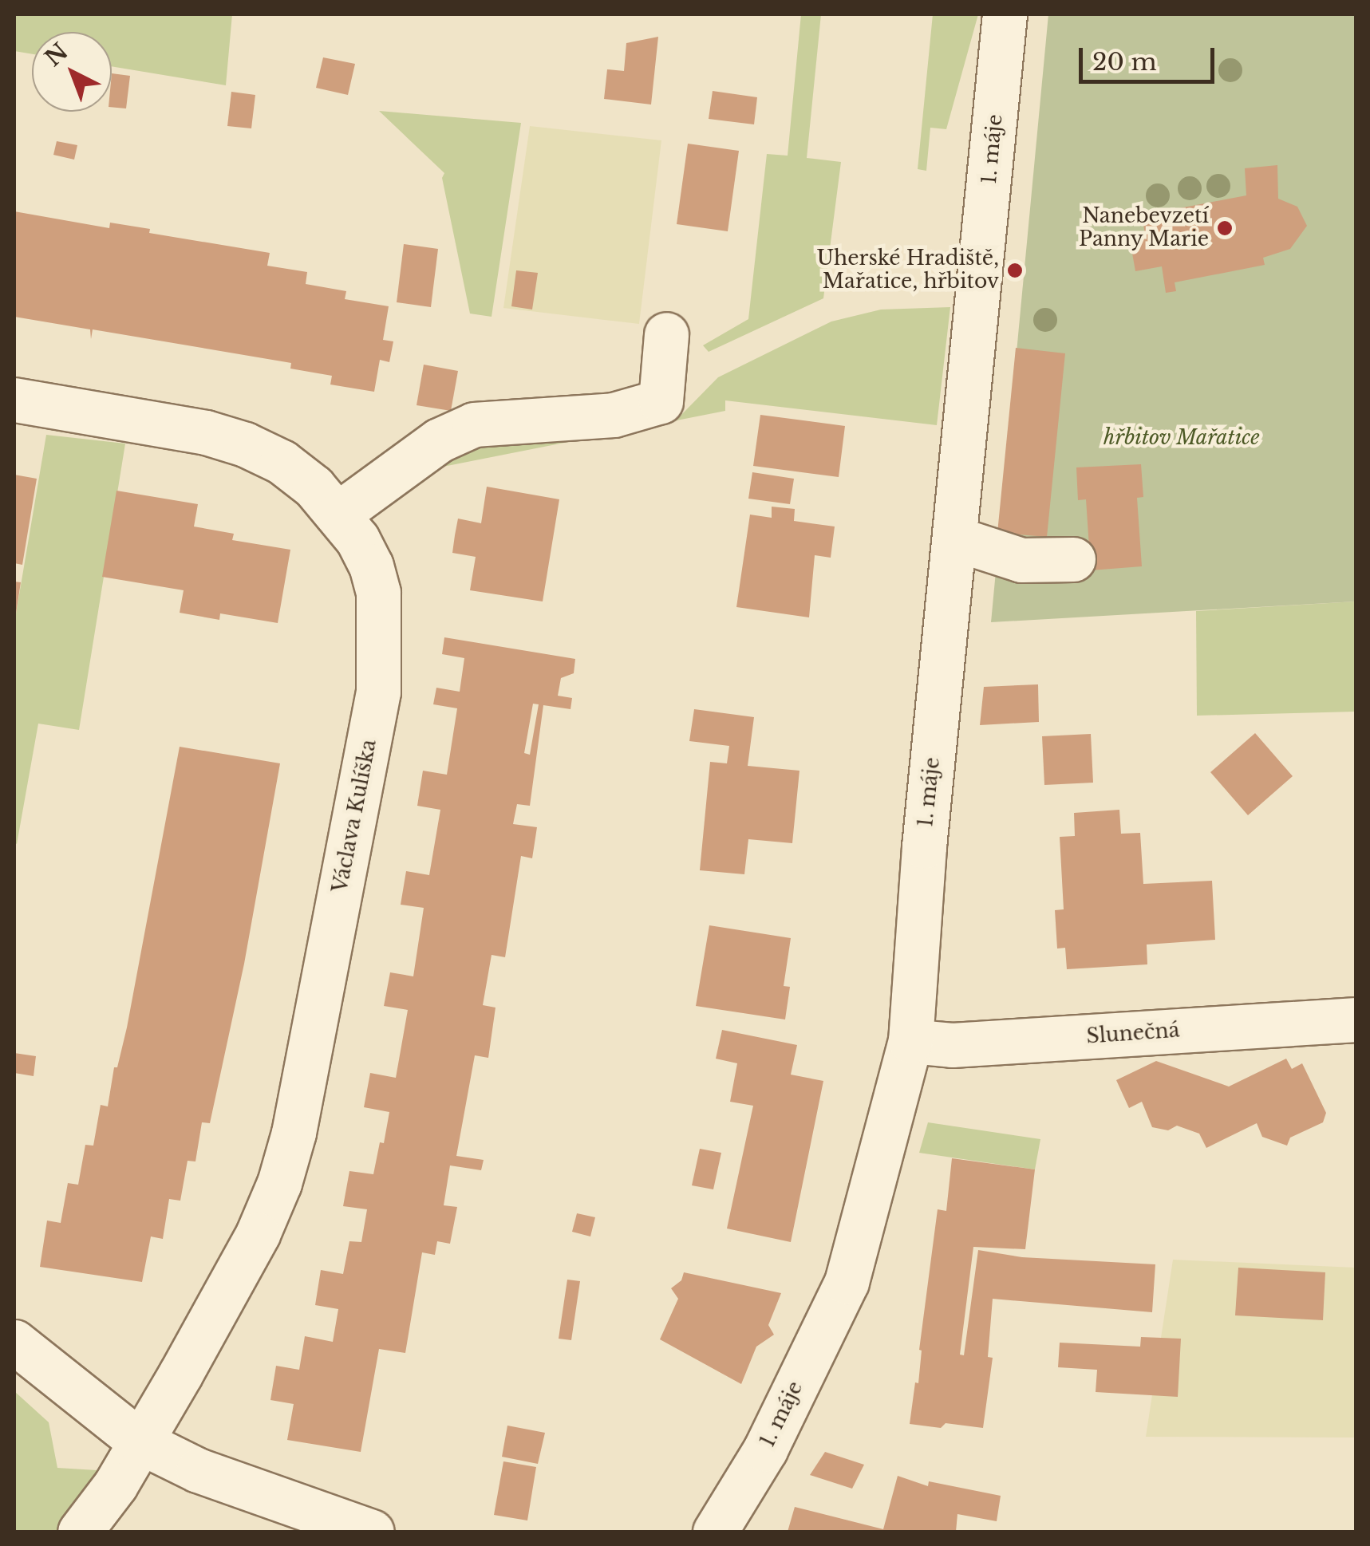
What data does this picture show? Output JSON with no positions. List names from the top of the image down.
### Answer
{
  "streets": {
    "street": ["1. máje", "Václava Kulíška", "Slunečná"]
  },
  "crossings": [
    ["1. máje", "Slunečná"]
  ],
  "parks": ["hřbitov Mařatice"],
  "places": ["Nanebevzetí Panny Marie", "Uherské Hradiště, Mařatice, hřbitov"],
  "scale_bar": "20 m",
  "north": "top left"
}
